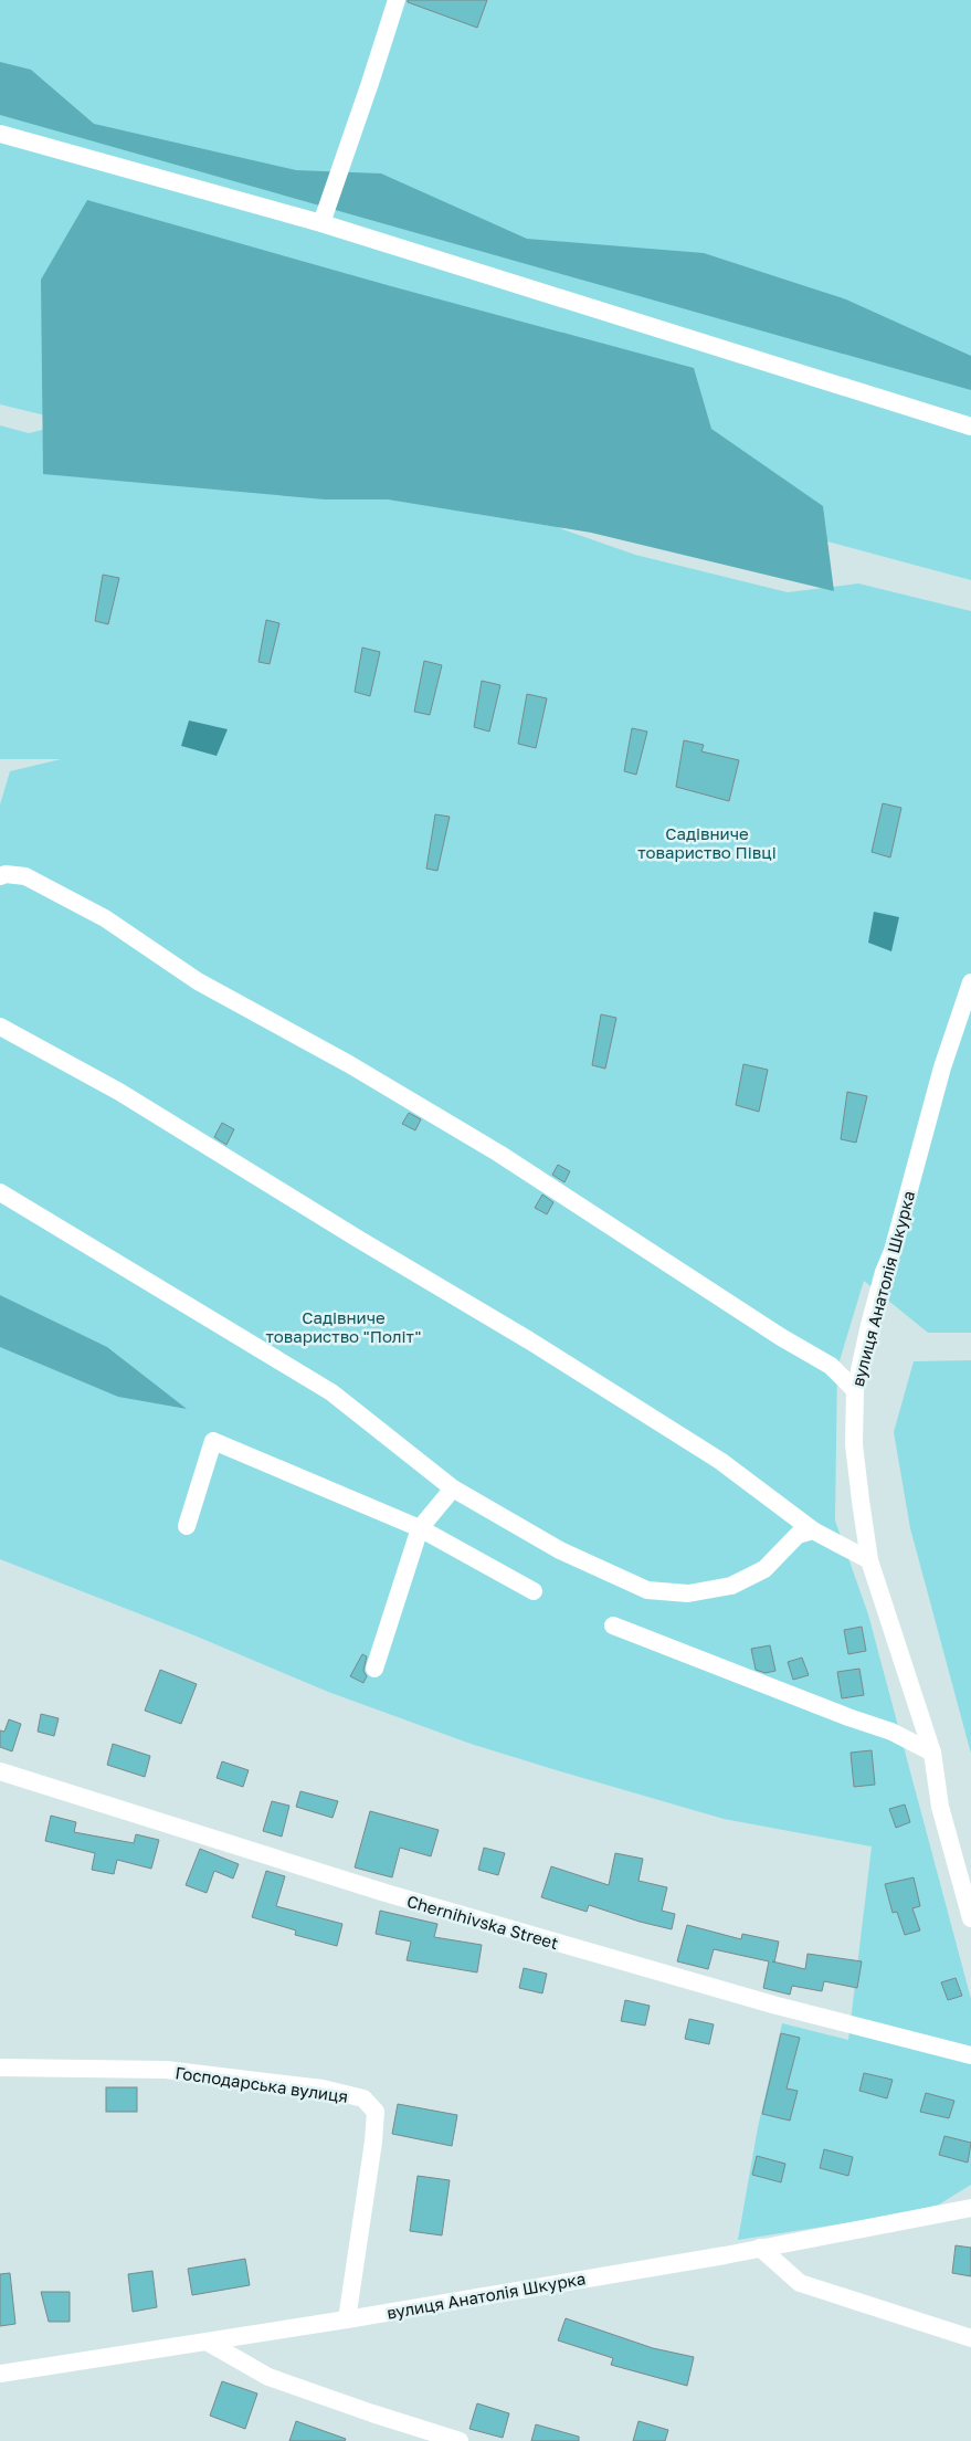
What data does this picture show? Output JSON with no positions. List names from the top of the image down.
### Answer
{
  "streets": {
    "street": ["вулиця Анатолія Шкурка", "Chernihivska Street", "Господарська вулиця"]
  },
  "crossings": [
    ["вулиця Анатолія Шкурка", "Господарська вулиця"]
  ],
  "parks": ["Садівниче товариство Півці", "Садівниче товариство \"Політ\""]
}
